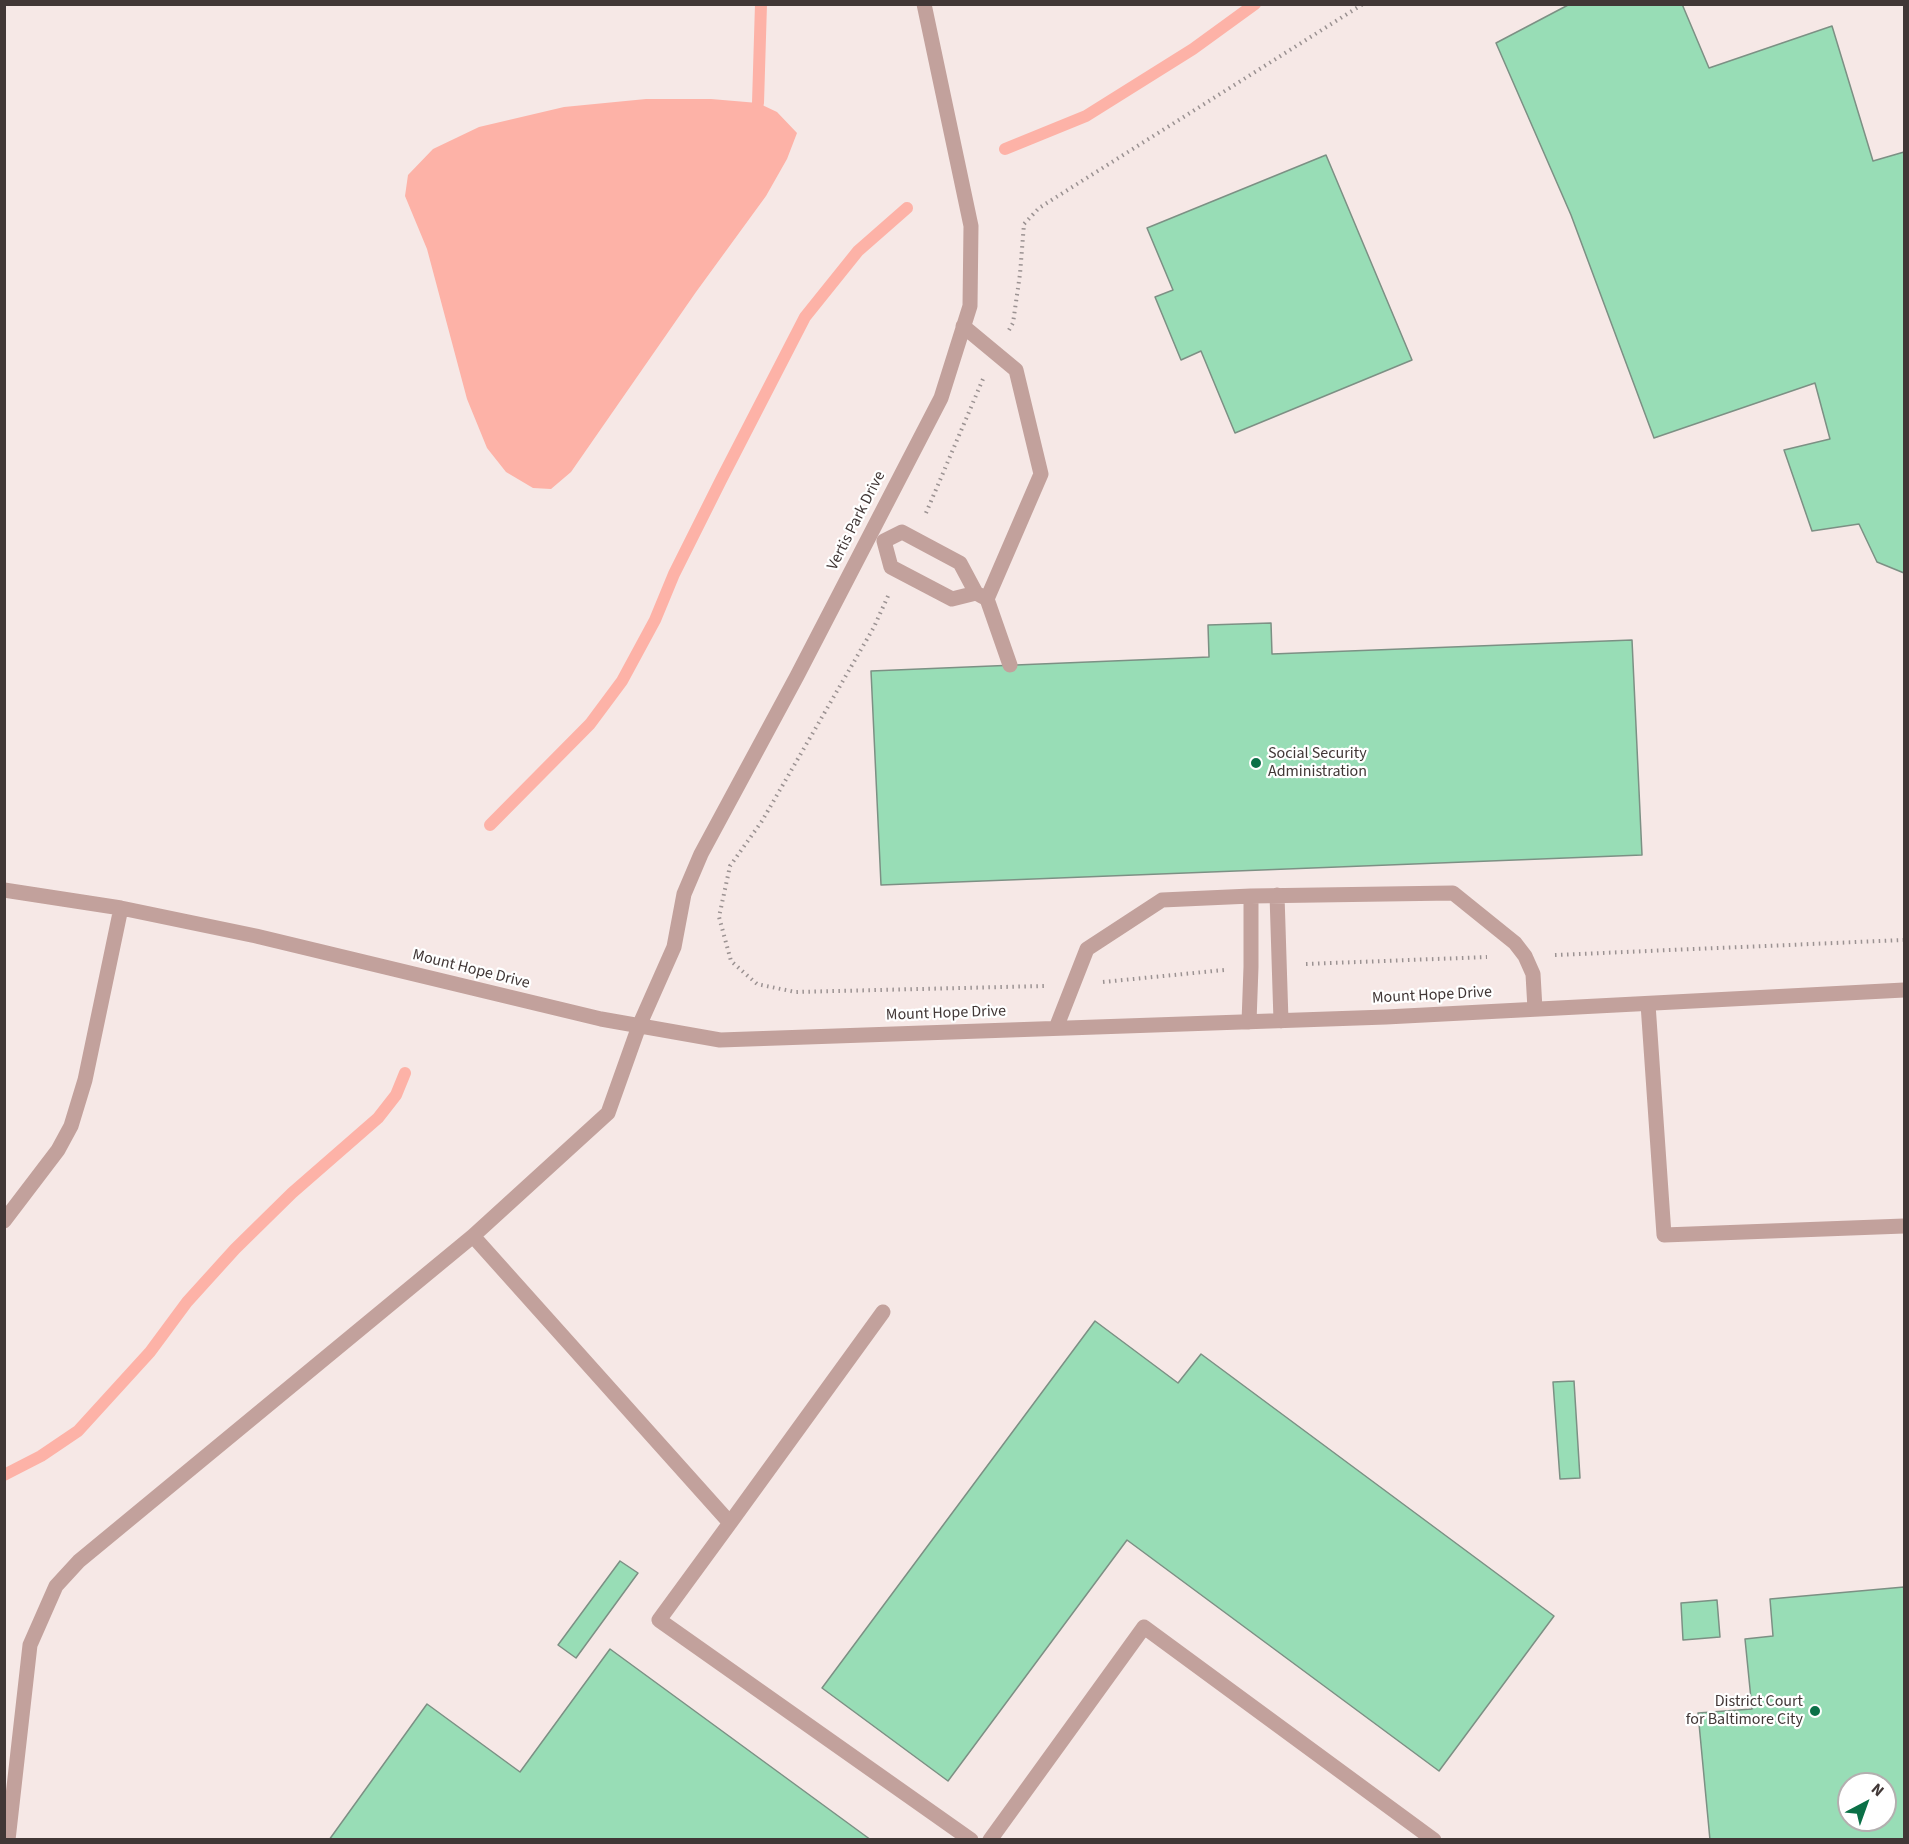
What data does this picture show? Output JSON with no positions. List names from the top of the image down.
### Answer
{
  "streets": {
    "street": ["Vertis Park Drive", "Mount Hope Drive"]
  },
  "crossings": [
    ["Vertis Park Drive", "Mount Hope Drive"]
  ],
  "places": ["Social Security Administration", "District Court for Baltimore City"],
  "north": "top right"
}
